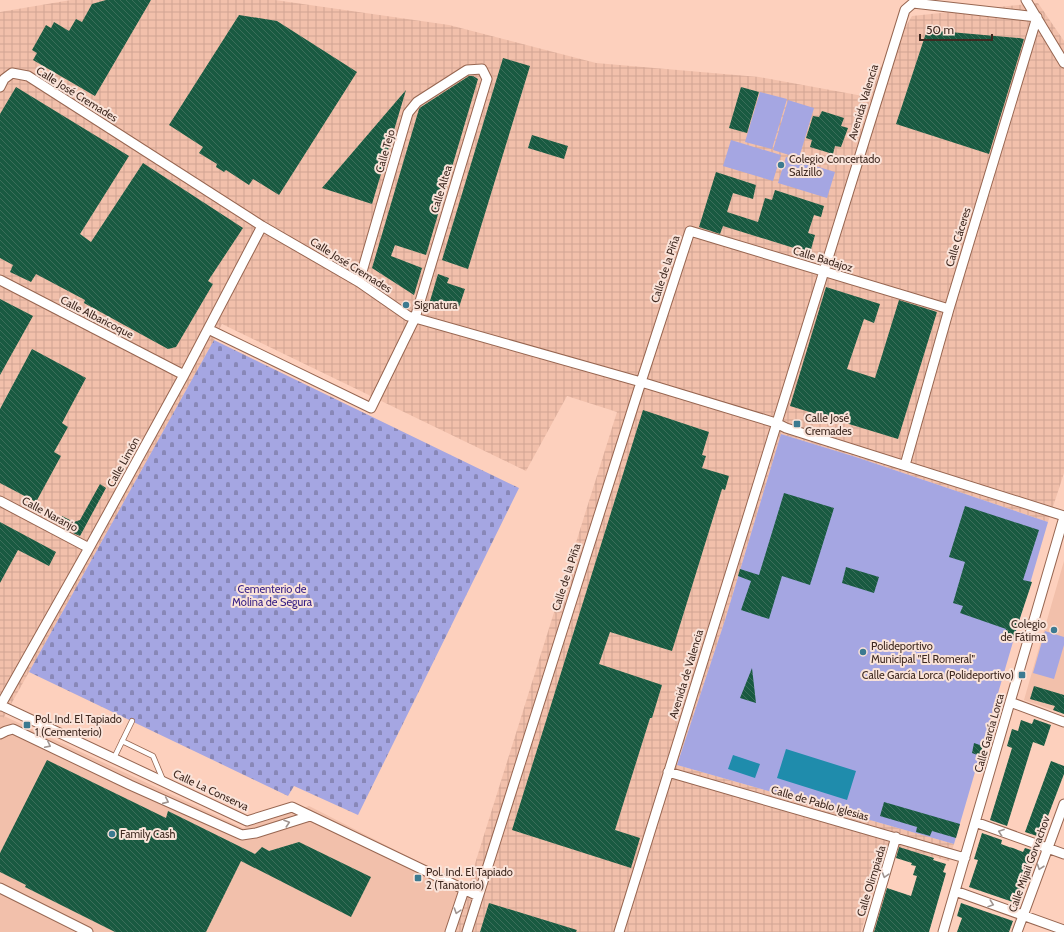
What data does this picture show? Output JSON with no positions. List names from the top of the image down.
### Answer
{
  "streets": {
    "street": [
      "Calle José Cremades",
      "Avenida Valencia",
      "Calle Tejo",
      "Calle Altea",
      "Calle Cáceres",
      "Calle Badajoz",
      "Calle de la Piña",
      "Calle Albaricoque",
      "Calle Limón",
      "Calle Naranjo",
      "Avenida de Valencia",
      "Calle García Lorca",
      "Calle La Conserva",
      "Calle de Pablo Iglesias",
      "Calle Mijail Gorvachov",
      "Calle Olimpiada"
    ]
  },
  "crossings": [
    ["Calle José Cremades", "Avenida Valencia"],
    ["Calle José Cremades", "Calle Tejo"],
    ["Calle José Cremades", "Calle Altea"],
    ["Calle José Cremades", "Calle Cáceres"],
    ["Calle José Cremades", "Calle de la Piña"],
    ["Calle José Cremades", "Calle Limón"],
    ["Calle José Cremades", "Avenida de Valencia"],
    ["Calle José Cremades", "Calle García Lorca"],
    ["Avenida Valencia", "Calle Cáceres"],
    ["Avenida Valencia", "Calle Badajoz"],
    ["Avenida Valencia", "Avenida de Valencia"],
    ["Calle Tejo", "Calle Altea"],
    ["Calle Altea", "Calle Limón"],
    ["Calle Cáceres", "Calle Badajoz"],
    ["Calle Badajoz", "Calle de la Piña"],
    ["Calle de la Piña", "Calle La Conserva"],
    ["Calle Albaricoque", "Calle Limón"],
    ["Calle Limón", "Calle Naranjo"],
    ["Calle Limón", "Calle La Conserva"],
    ["Avenida de Valencia", "Calle de Pablo Iglesias"],
    ["Calle García Lorca", "Calle de Pablo Iglesias"],
    ["Calle de Pablo Iglesias", "Calle Olimpiada"]
  ],
  "one_way": ["Calle Mijail Gorvachov", "Calle Olimpiada"],
  "parks": ["Cementerio de Molina de Segura"],
  "places": {
    "other": [
      "Colegio Concertado Salzillo",
      "Signatura",
      "Colegio de Fátima",
      "Polideportivo Municipal \"El Romeral\"",
      "Family Cash"
    ],
    "transit": [
      "Calle José Cremades",
      "Calle García Lorca (Polideportivo)",
      "Pol. Ind. El Tapiado 1 (Cementerio)",
      "Pol. Ind. El Tapiado 2 (Tanatorio)"
    ]
  },
  "scale_bar": "50 m"
}
